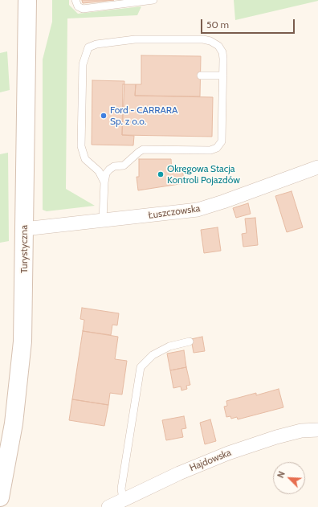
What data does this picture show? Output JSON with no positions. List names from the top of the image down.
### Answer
{
  "streets": {
    "main road": ["Turystyczna"],
    "street": ["Łuszczowska", "Hajdowska"]
  },
  "crossings": [
    ["Łuszczowska", "Turystyczna"]
  ],
  "places": ["Ford - CARRARA Sp. z o.o.", "Okręgowa Stacja Kontroli Pojazdów"],
  "scale_bar": "50 m",
  "north": "top left"
}
